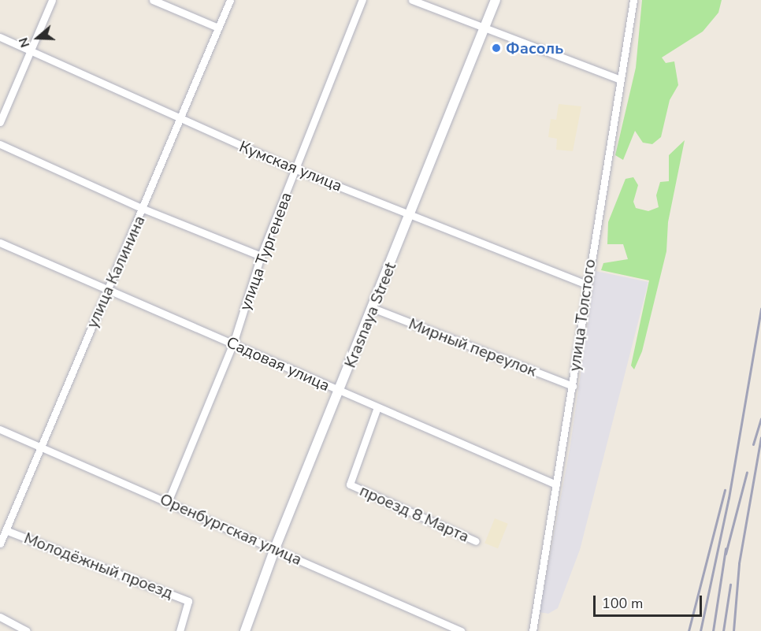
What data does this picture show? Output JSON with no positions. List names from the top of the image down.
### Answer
{
  "streets": {
    "street": [
      "Кумская улица",
      "улица Тургенева",
      "улица Калинина",
      "Krasnaya Street",
      "улица Толстого",
      "Мирный переулок",
      "Садовая улица",
      "проезд 8 Марта",
      "Оренбургская улица",
      "Молодёжный проезд"
    ]
  },
  "crossings": [
    ["Кумская улица", "улица Тургенева"],
    ["Кумская улица", "улица Калинина"],
    ["Кумская улица", "Krasnaya Street"],
    ["Кумская улица", "улица Толстого"],
    ["улица Тургенева", "Садовая улица"],
    ["улица Тургенева", "Оренбургская улица"],
    ["улица Калинина", "Садовая улица"],
    ["улица Калинина", "Оренбургская улица"],
    ["улица Калинина", "Молодёжный проезд"],
    ["Krasnaya Street", "Мирный переулок"],
    ["Krasnaya Street", "Садовая улица"],
    ["Krasnaya Street", "Оренбургская улица"],
    ["улица Толстого", "Мирный переулок"],
    ["улица Толстого", "Садовая улица"],
    ["Садовая улица", "проезд 8 Марта"]
  ],
  "places": ["Фасоль"],
  "scale_bar": "100 m",
  "north": "left"
}
